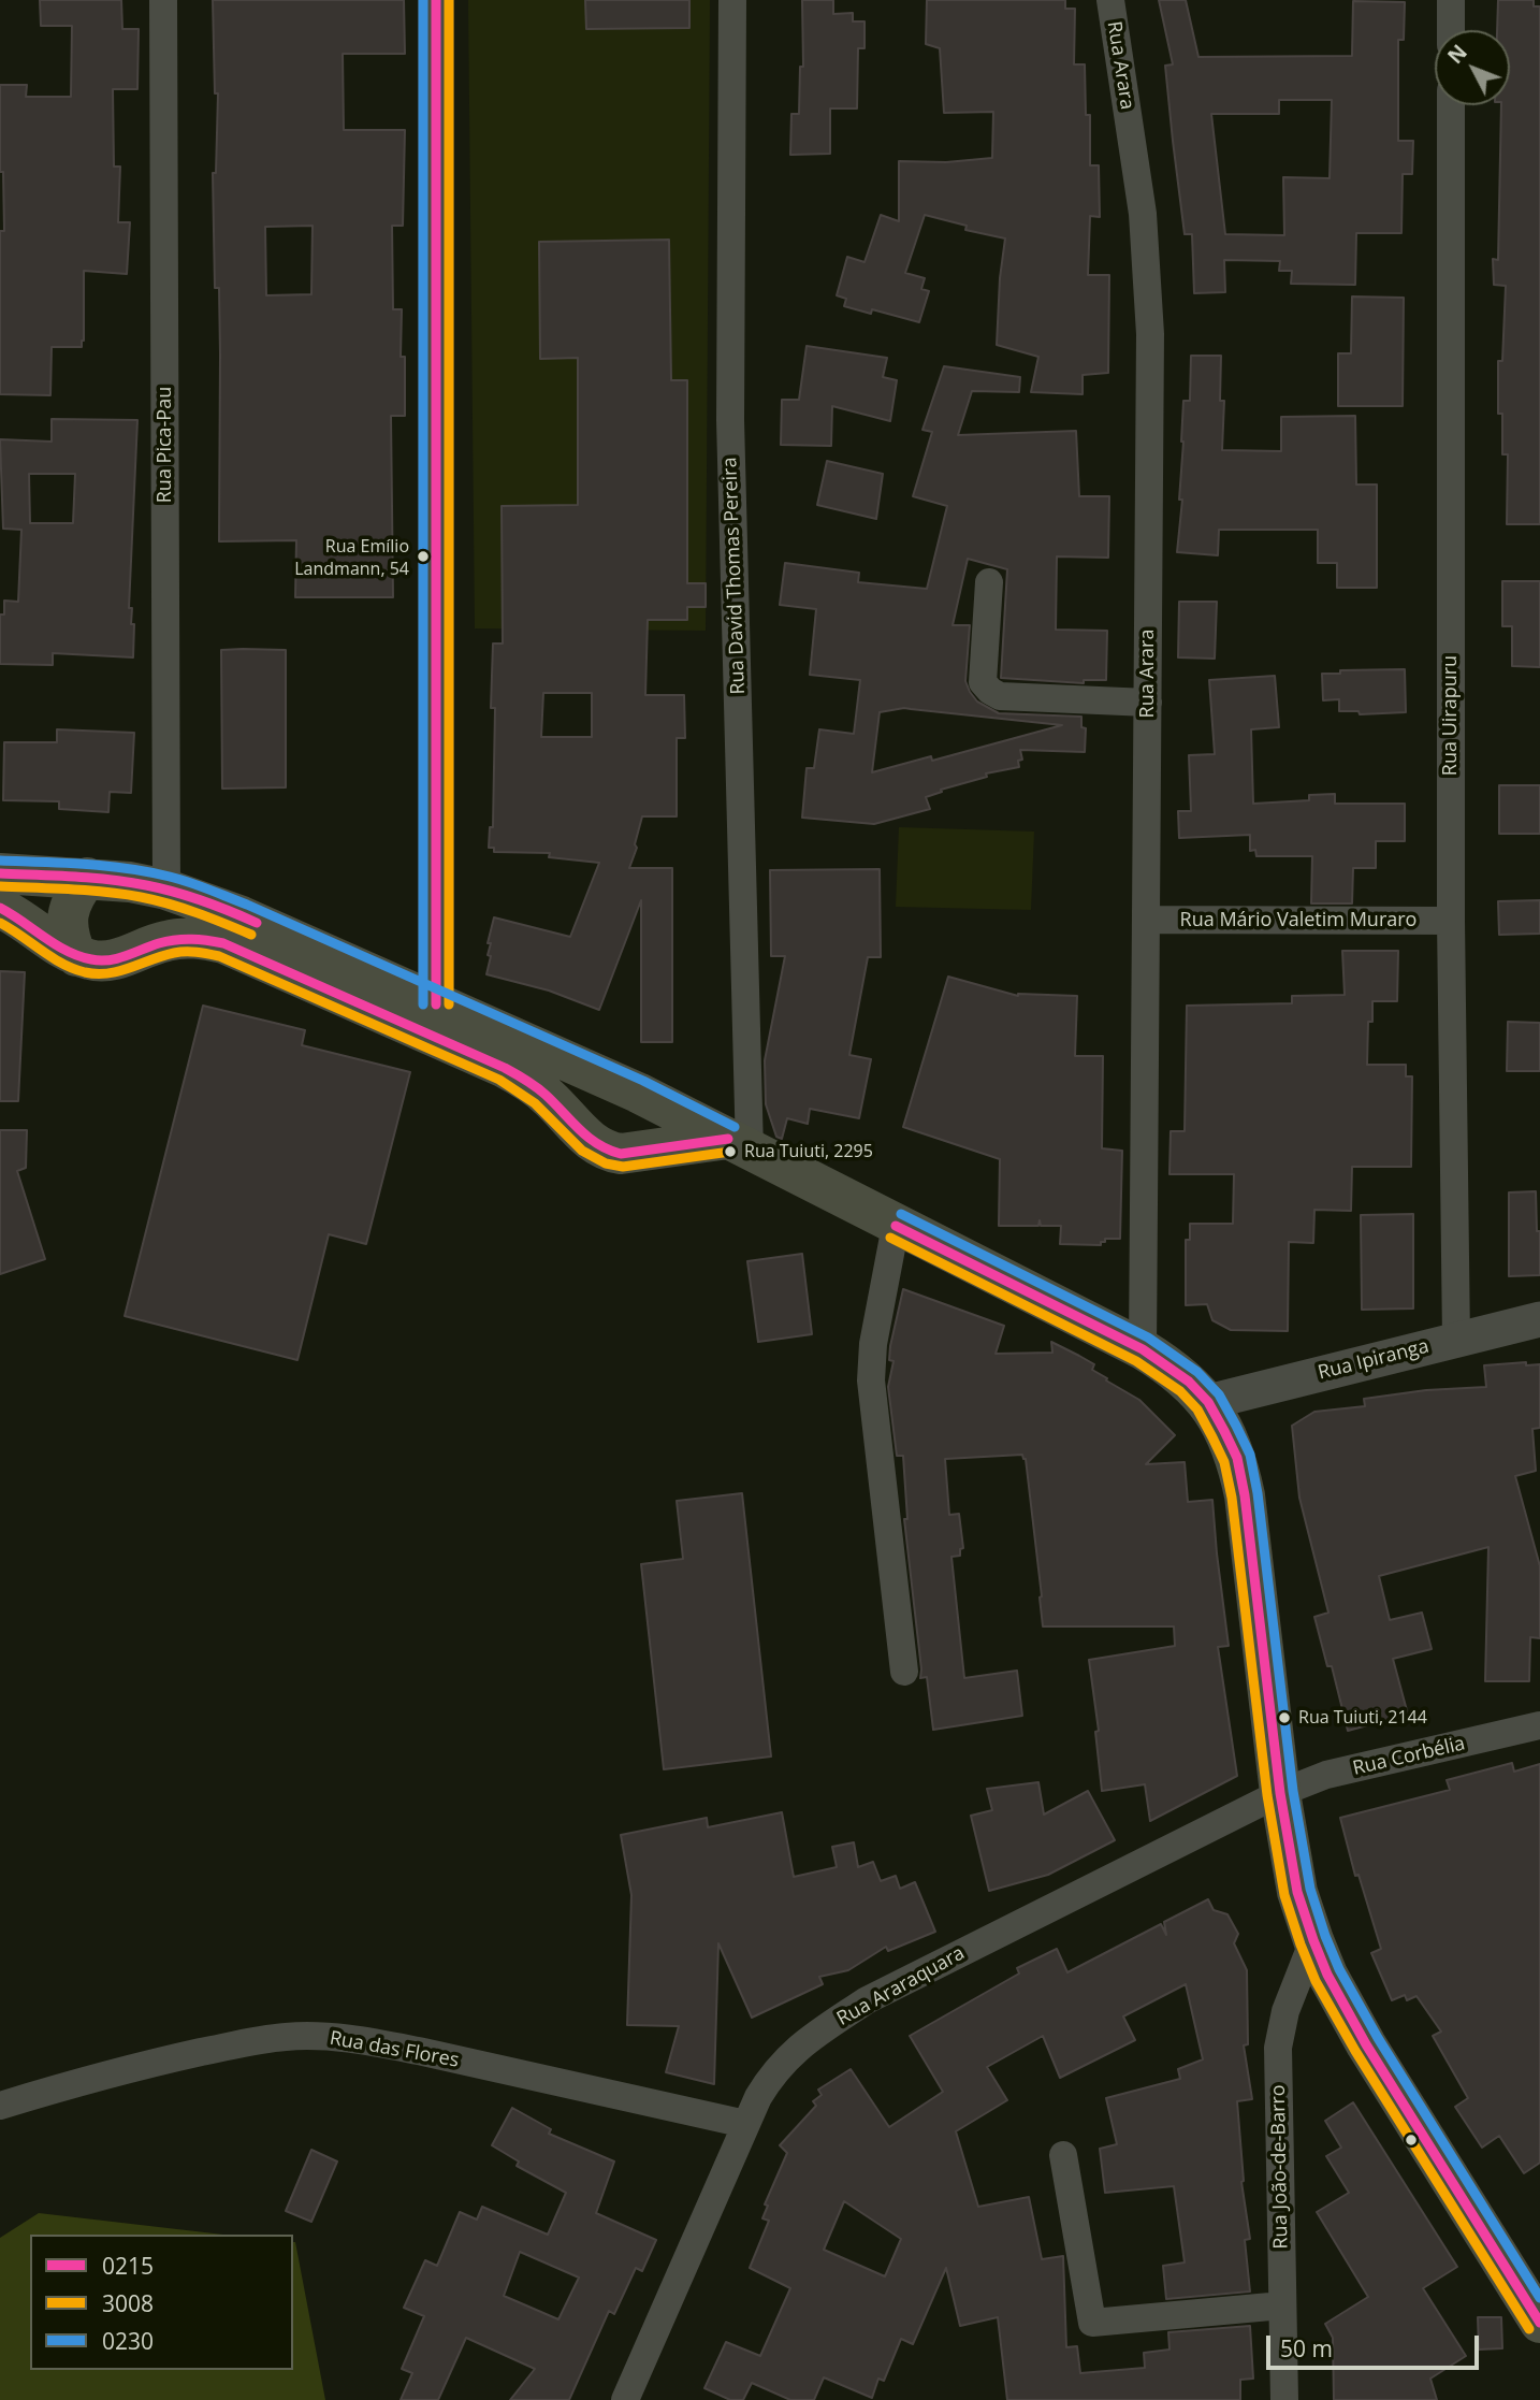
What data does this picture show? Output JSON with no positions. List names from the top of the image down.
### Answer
{
  "streets": {
    "street": [
      "Rua Arara",
      "Rua Pica-Pau",
      "Rua David Thomas Pereira",
      "Rua Uirapuru",
      "Rua Mário Valetim Muraro",
      "Rua Ipiranga",
      "Rua Corbélia",
      "Rua Araraquara",
      "Rua das Flores",
      "Rua João-de-Barro"
    ]
  },
  "crossings": [
    ["Rua Arara", "Rua Mário Valetim Muraro"],
    ["Rua Uirapuru", "Rua Mário Valetim Muraro"],
    ["Rua Uirapuru", "Rua Ipiranga"],
    ["Rua Corbélia", "Rua Araraquara"],
    ["Rua Araraquara", "Rua das Flores"]
  ],
  "places": ["Rua Emílio Landmann, 54", "Rua Tuiuti, 2295", "Rua Tuiuti, 2144"],
  "lines": ["transit line 0215", "transit line 3008", "transit line 0230"],
  "legend": ["0215", "3008", "0230"],
  "scale_bar": "50 m",
  "north": "top left"
}
